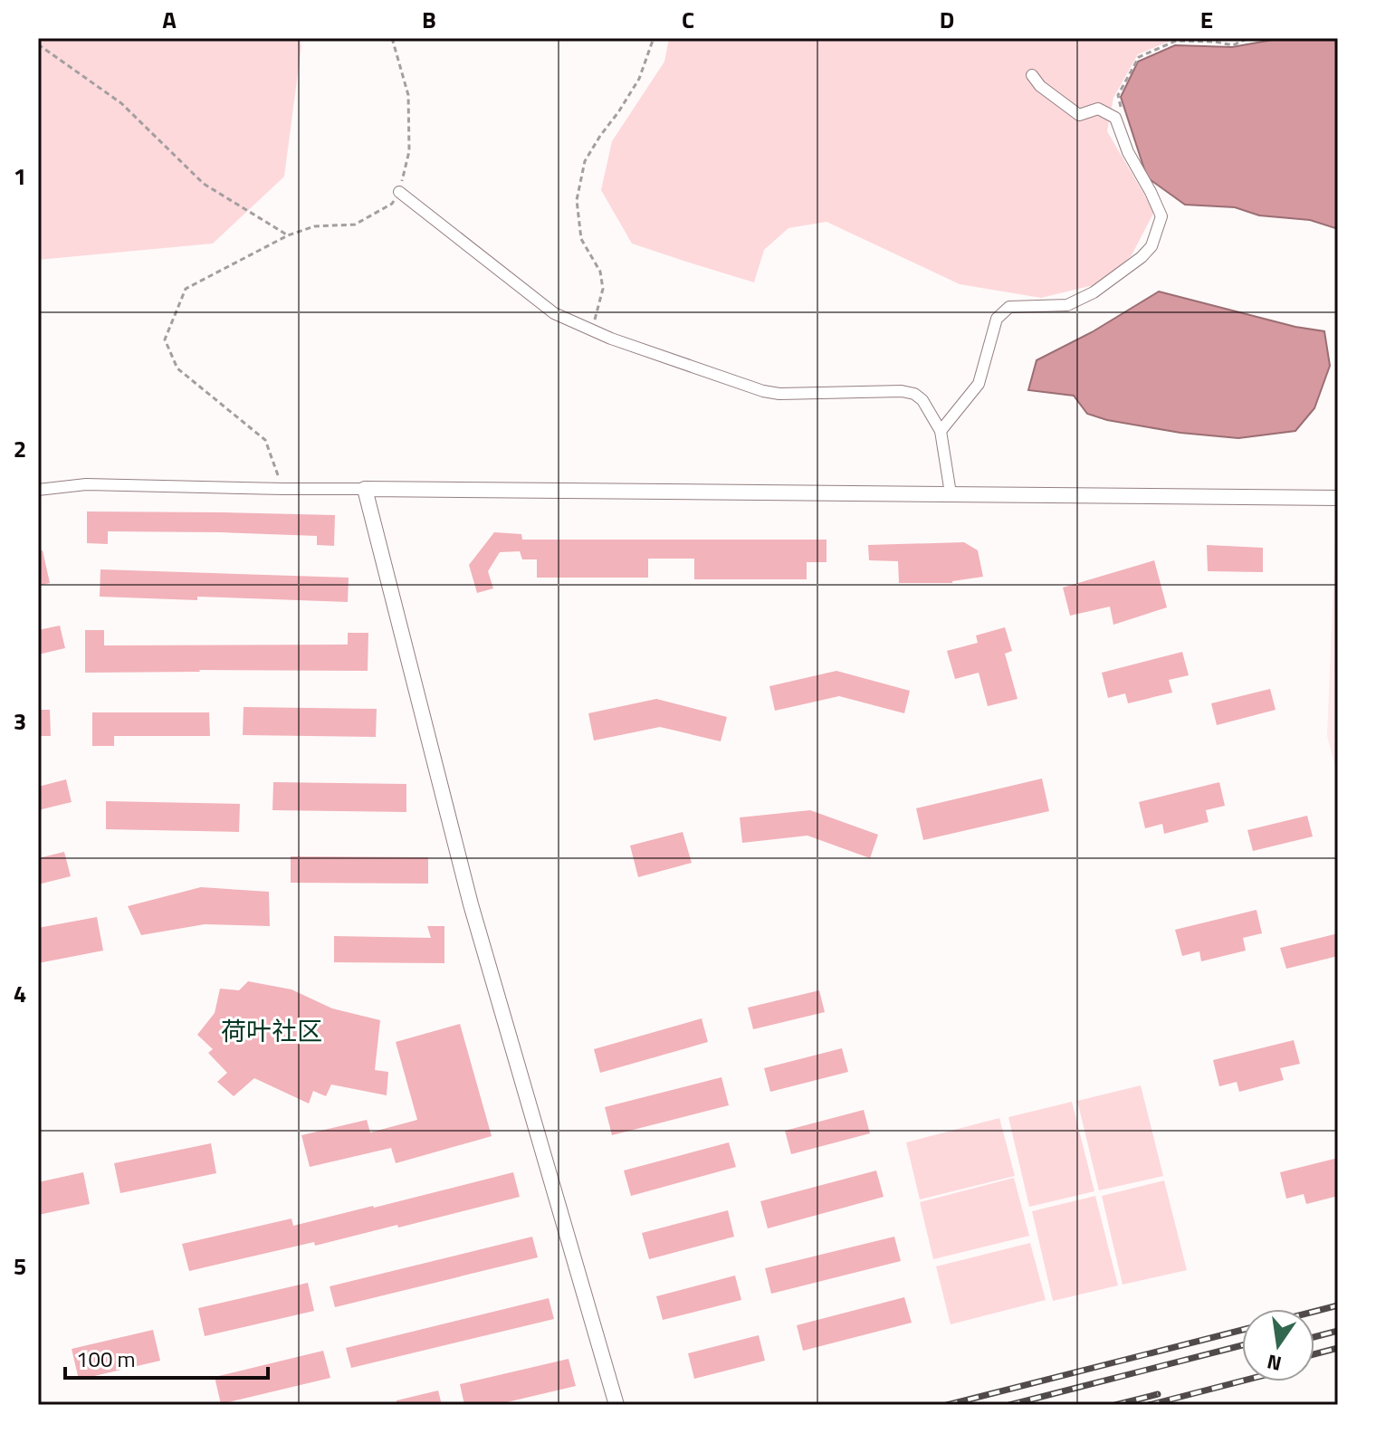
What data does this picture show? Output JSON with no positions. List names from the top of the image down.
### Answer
{
  "districts": ["荷叶社区"],
  "scale_bar": "100 m",
  "north": "bottom",
  "grid": {
    "columns": [
      "A",
      "B",
      "C",
      "D",
      "E"
    ],
    "rows": [
      "1",
      "2",
      "3",
      "4",
      "5"
    ]
  }
}
